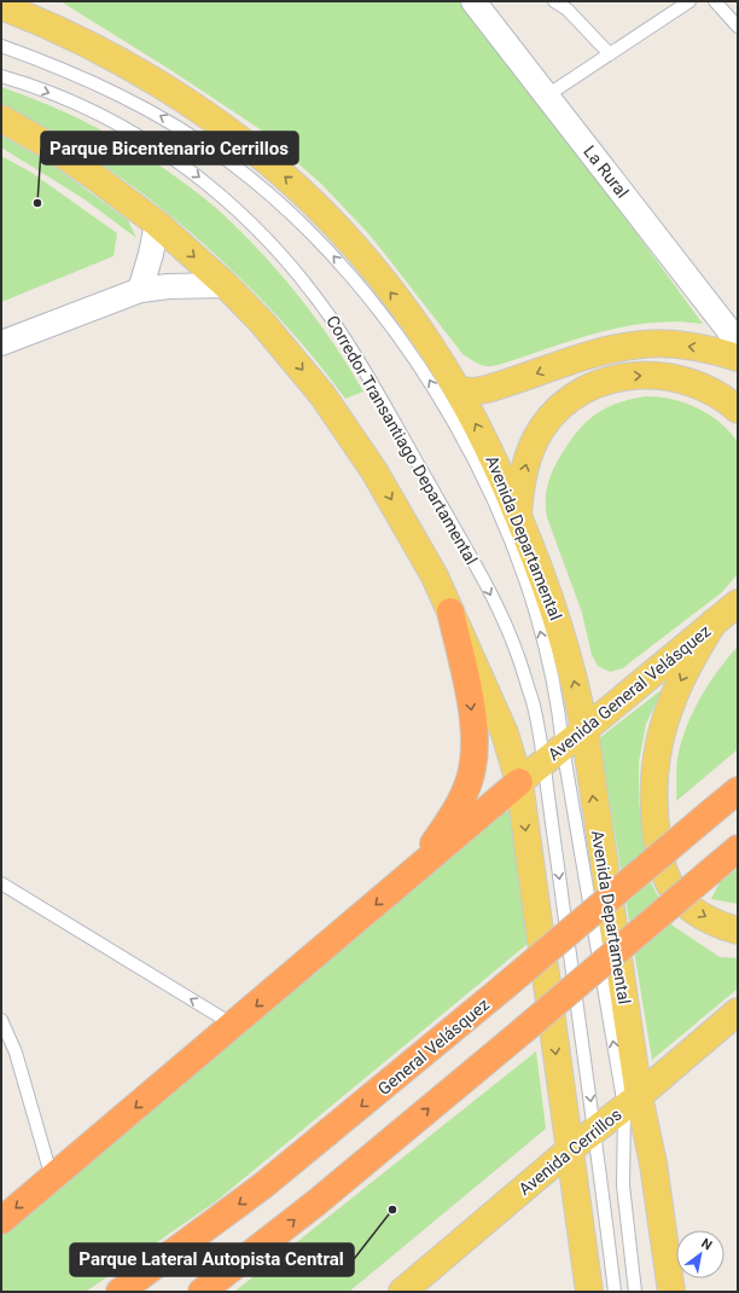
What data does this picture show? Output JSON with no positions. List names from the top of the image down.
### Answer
{
  "streets": {
    "highway": ["General Velásquez"],
    "main road": ["Avenida Departamental", "Avenida General Velásquez", "Avenida Cerrillos"],
    "street": ["La Rural"],
    "lane": ["Corredor Transantiago Departamental"]
  },
  "crossings": [
    ["Corredor Transantiago Departamental", "Avenida General Velásquez"],
    ["Avenida Departamental", "Avenida General Velásquez"],
    ["Avenida Departamental", "Avenida Cerrillos"]
  ],
  "places": ["Parque Bicentenario Cerrillos", "Parque Lateral Autopista Central"],
  "north": "top right"
}
